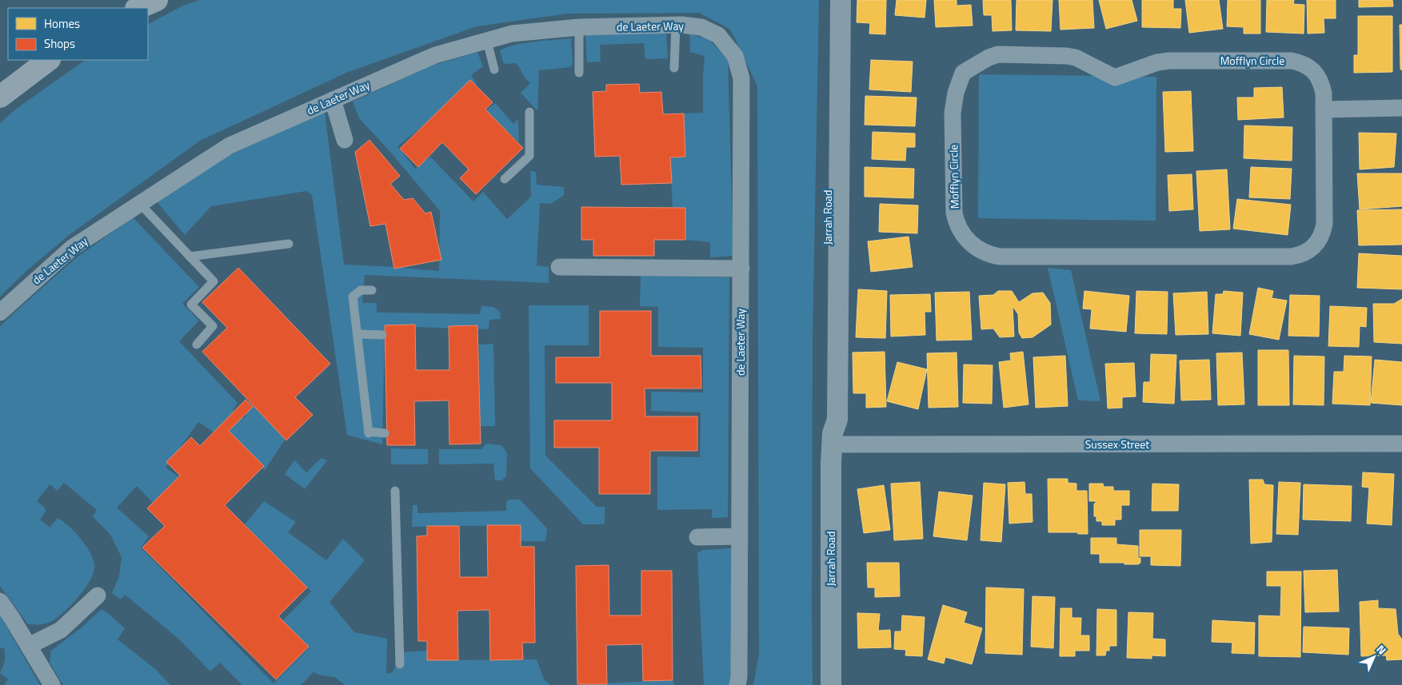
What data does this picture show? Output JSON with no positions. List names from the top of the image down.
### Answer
{
  "streets": {
    "street": [
      "de Laeter Way",
      "Mofflyn Circle",
      "Jarrah Road",
      "Sussex Street"
    ]
  },
  "crossings": [
    ["Jarrah Road", "Sussex Street"]
  ],
  "legend": ["Homes", "Shops"],
  "north": "top right"
}
